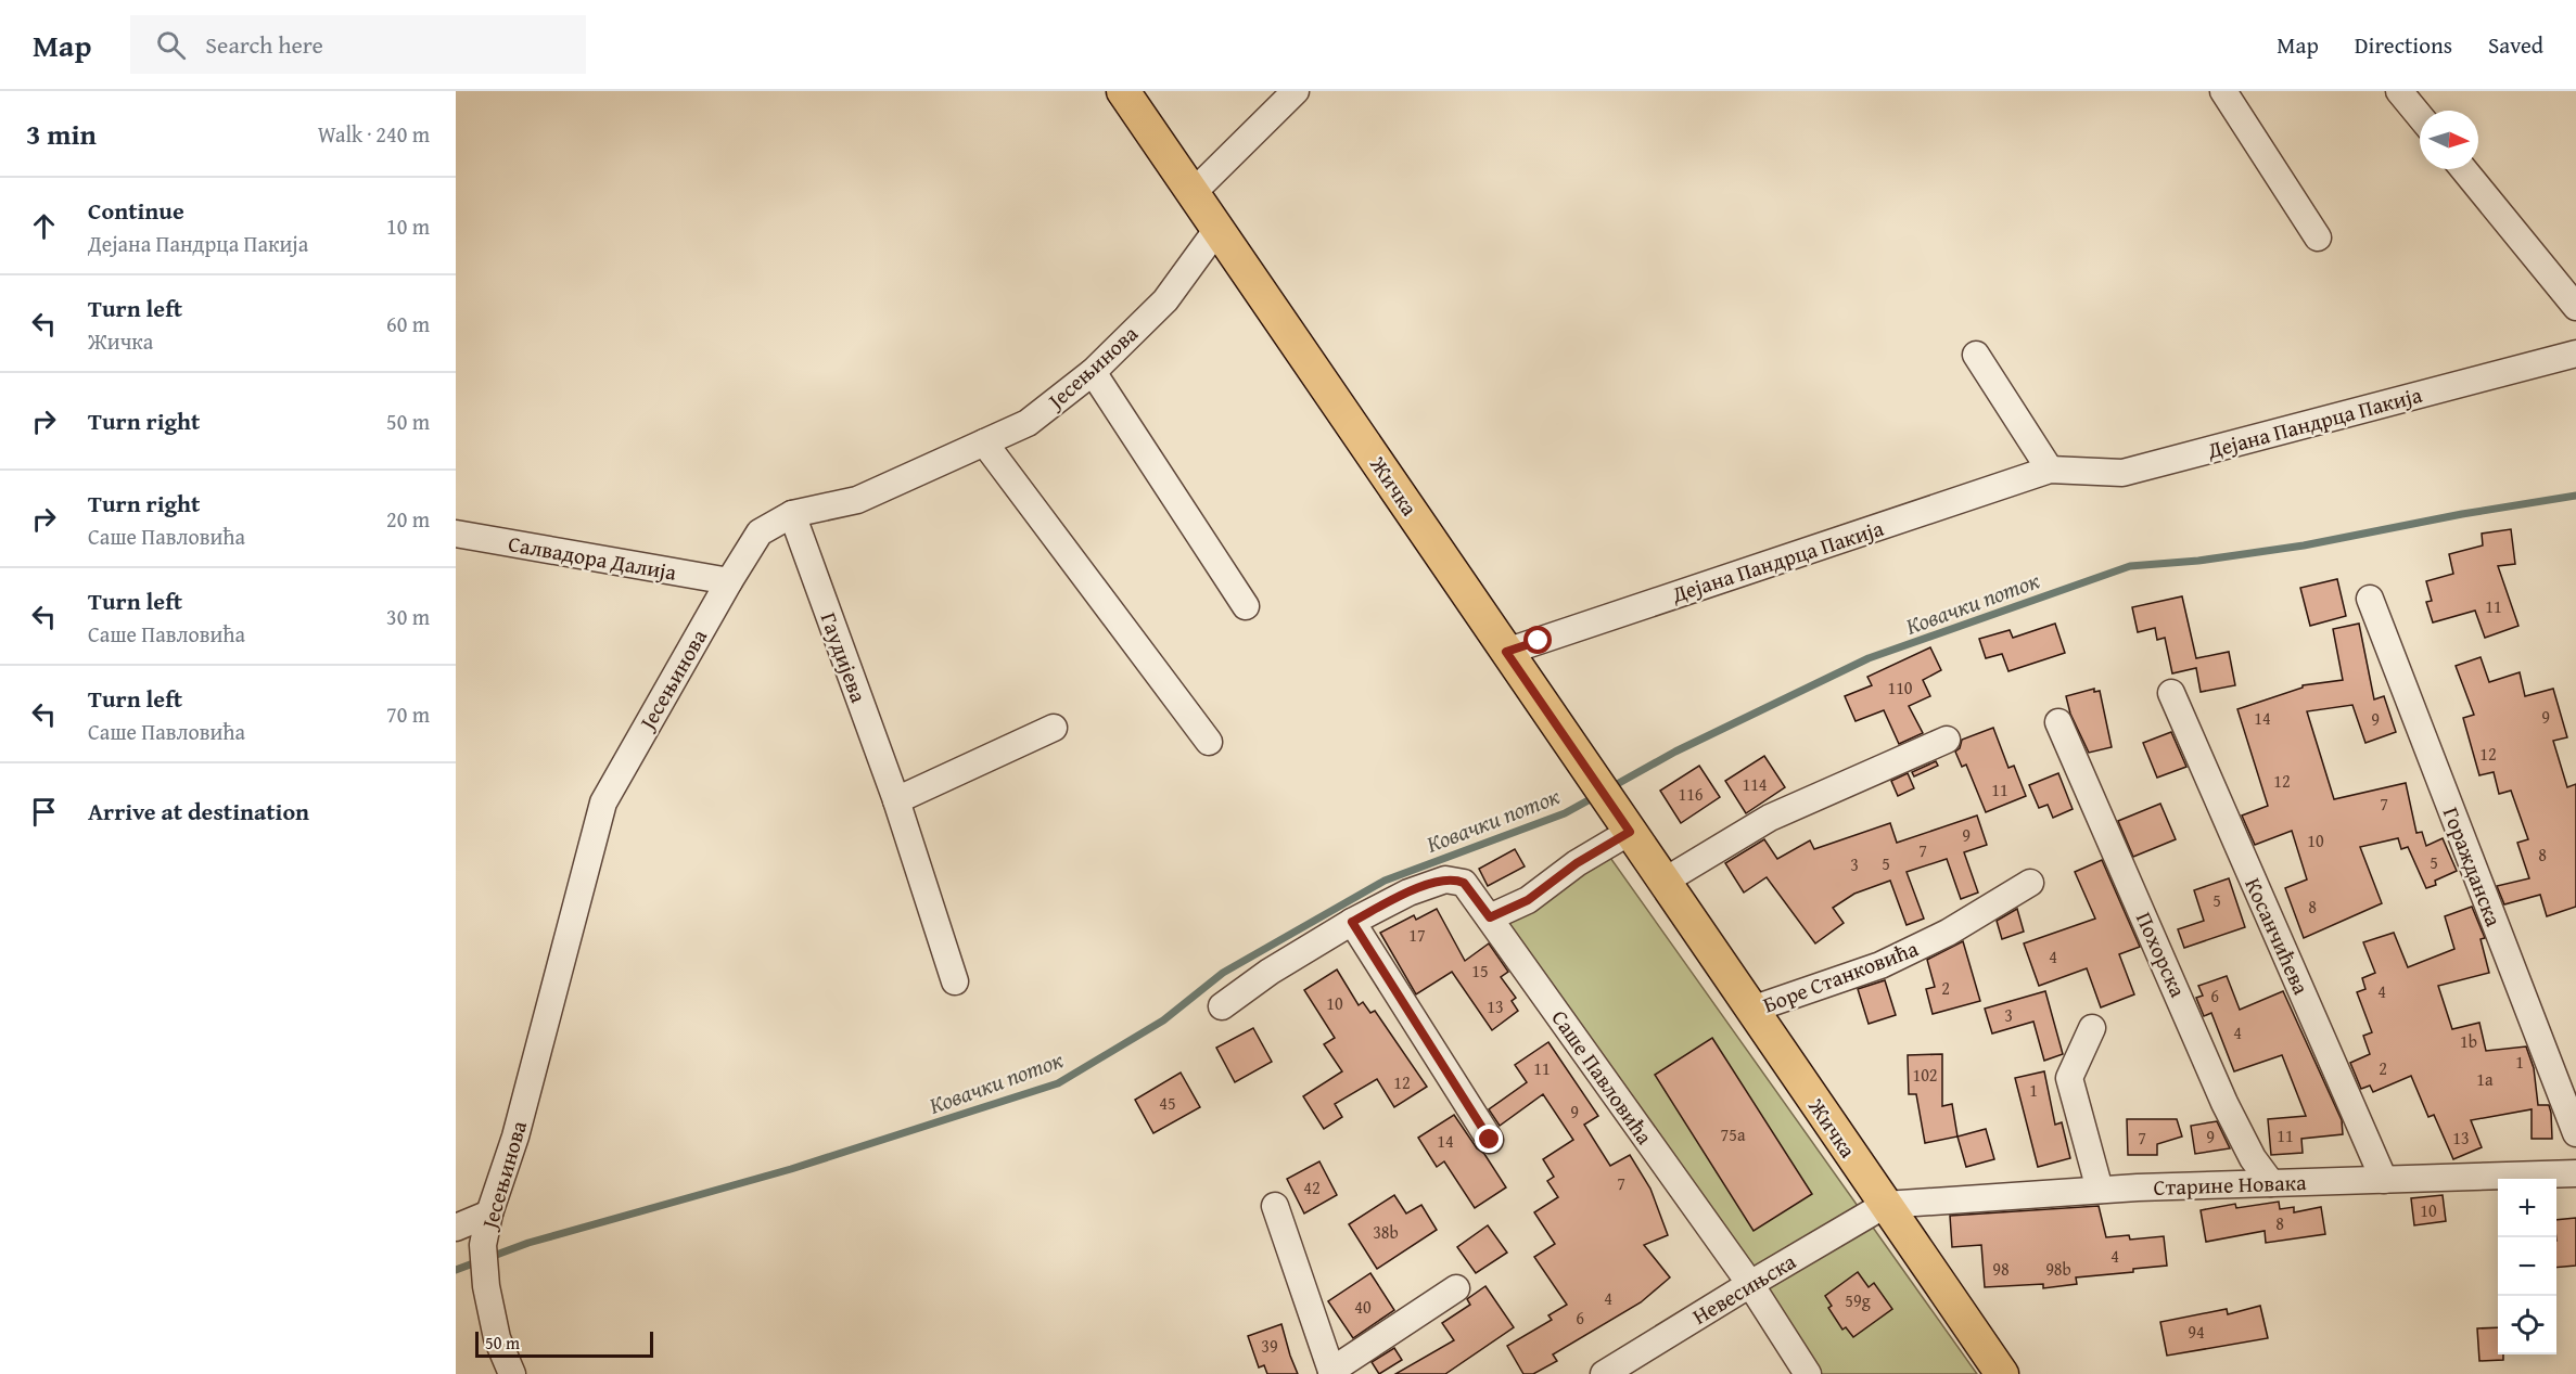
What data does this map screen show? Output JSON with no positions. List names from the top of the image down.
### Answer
{
  "streets": {
    "main road": ["Жичка"],
    "street": [
      "Јесењинова",
      "Дејана Пандрца Пакија",
      "Салвадора Далија",
      "Гаудијева",
      "Горажданска",
      "Косанчићева",
      "Похорска",
      "Боре Станковића",
      "Саше Павловића",
      "Старине Новака",
      "Невесињска"
    ]
  },
  "crossings": [
    ["Јесењинова", "Жичка"],
    ["Јесењинова", "Салвадора Далија"],
    ["Јесењинова", "Гаудијева"],
    ["Дејана Пандрца Пакија", "Жичка"],
    ["Жичка", "Боре Станковића"],
    ["Жичка", "Старине Новака"],
    ["Жичка", "Невесињска"],
    ["Косанчићева", "Старине Новака"],
    ["Похорска", "Старине Новака"],
    ["Саше Павловића", "Невесињска"],
    ["Старине Новака", "Невесињска"]
  ],
  "water": ["Ковачки поток"],
  "house_numbers": [
    "11",
    "110",
    "9",
    "14",
    "9",
    "12",
    "12",
    "114",
    "11",
    "116",
    "7",
    "9",
    "10",
    "7",
    "8",
    "5",
    "5",
    "3",
    "5",
    "8",
    "17",
    "4",
    "15",
    "2",
    "4",
    "6",
    "10",
    "13",
    "3",
    "4",
    "1b",
    "1",
    "11",
    "2",
    "102",
    "1a",
    "12",
    "1",
    "45",
    "9",
    "75a",
    "11",
    "9",
    "7",
    "13",
    "14",
    "7",
    "42",
    "10",
    "8",
    "38b",
    "4",
    "98",
    "98b",
    "4",
    "59g",
    "40",
    "6",
    "94",
    "39"
  ],
  "scale_bar": "50 m",
  "north": "right",
  "page": {
    "header": "Map",
    "search": "Search here",
    "nav": ["Map", "Directions", "Saved"],
    "heading": ["3 min", "Walk · 240 m"],
    "list": [
      ["Continue", "Дејана Пандрца Пакија", "10 m"],
      ["Turn left", "Жичка", "60 m"],
      ["Turn right", "50 m"],
      ["Turn right", "Саше Павловића", "20 m"],
      ["Turn left", "Саше Павловића", "30 m"],
      ["Turn left", "Саше Павловића", "70 m"],
      "Arrive at destination"
    ],
    "map_buttons": ["+", "−"],
    "scale": "50 m"
  }
}
